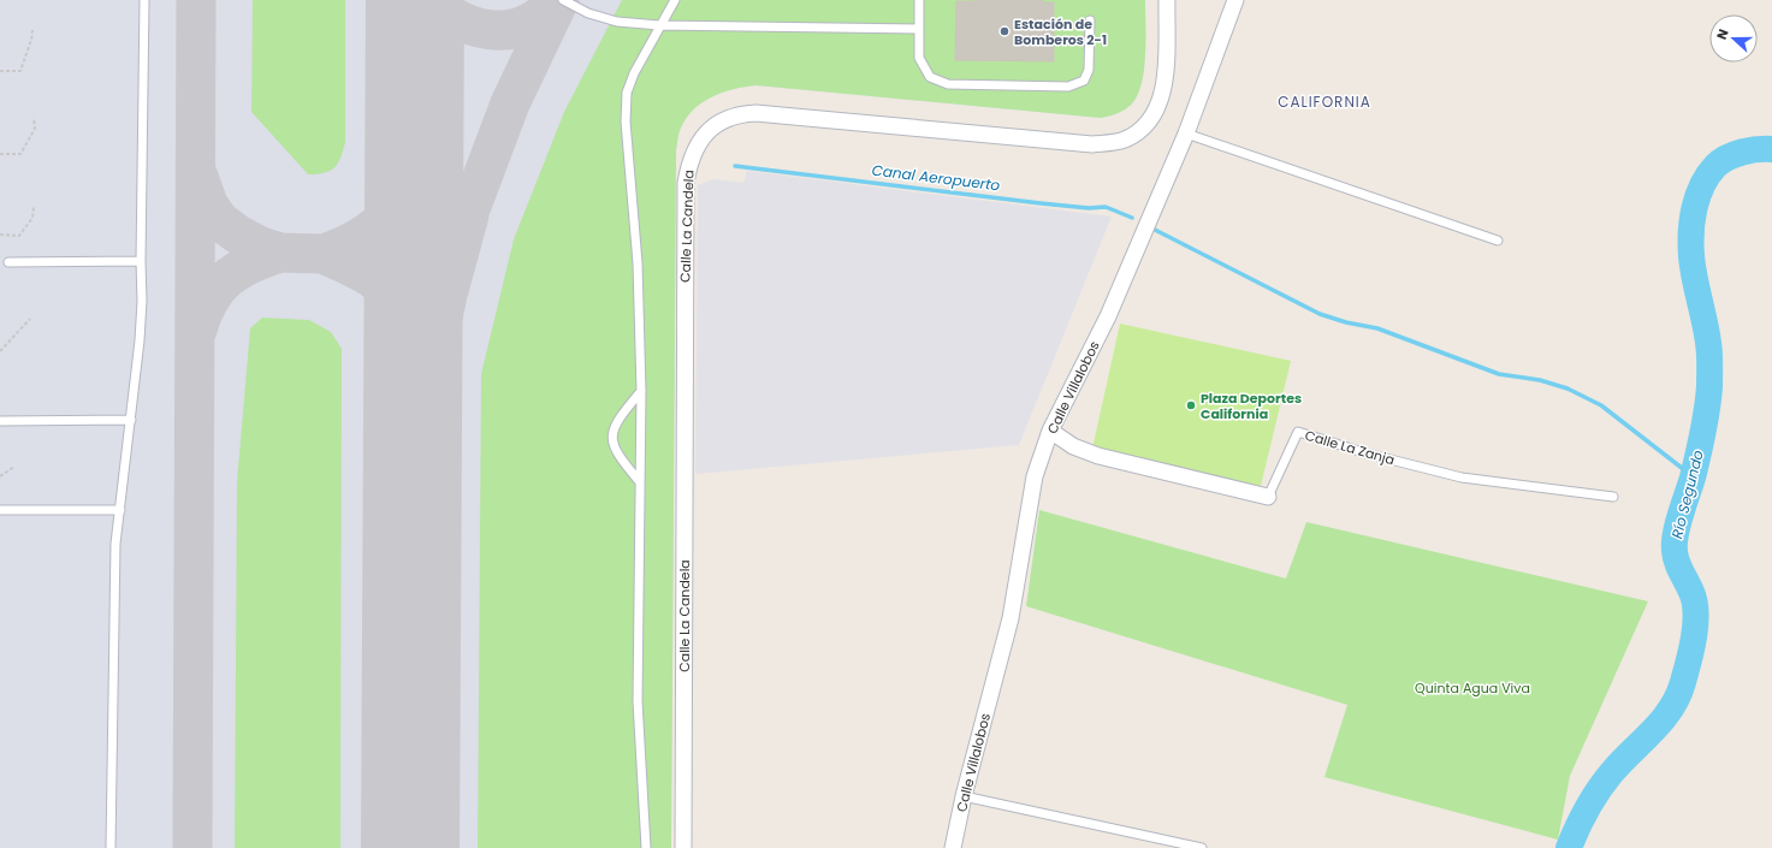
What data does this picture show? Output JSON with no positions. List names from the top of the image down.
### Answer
{
  "streets": {
    "street": ["Calle La Candela", "Calle Villalobos", "Calle La Zanja"]
  },
  "crossings": [
    ["Calle Villalobos", "Calle La Zanja"]
  ],
  "districts": ["CALIFORNIA"],
  "water": ["Canal Aeropuerto", "Río Segundo"],
  "parks": ["Quinta Agua Viva"],
  "places": ["Estación de Bomberos 2-1", "Plaza Deportes California"],
  "north": "left"
}
